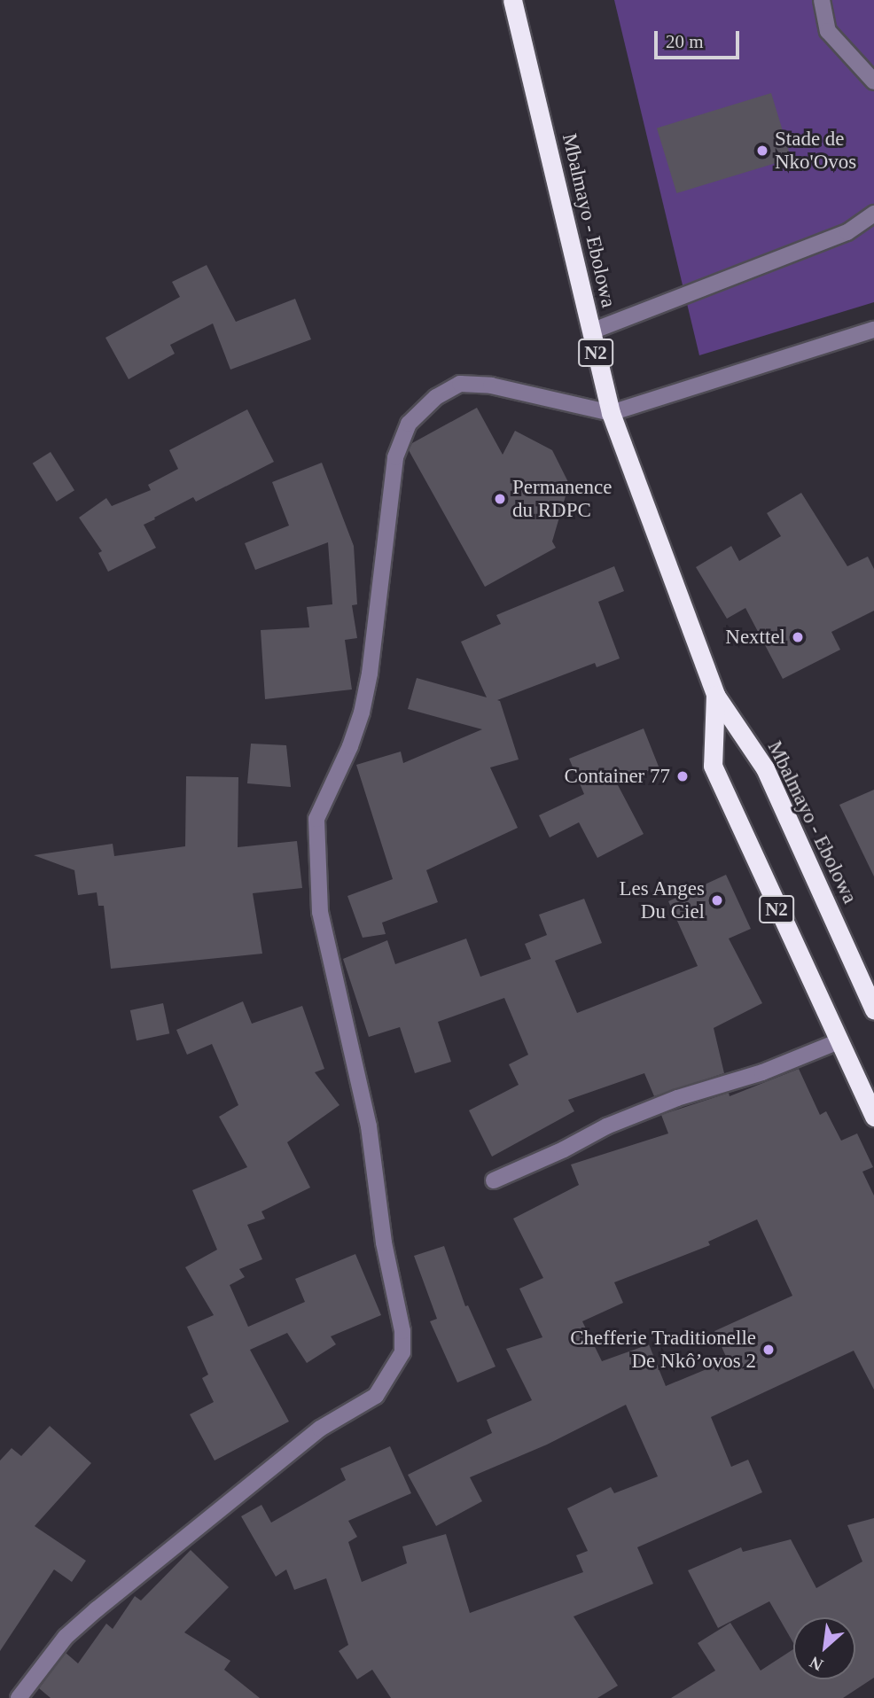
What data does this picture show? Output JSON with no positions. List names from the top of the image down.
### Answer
{
  "streets": {
    "highway": ["Mbalmayo - Ebolowa", "N2"]
  },
  "places": [
    "Stade de Nko'Ovos",
    "Permanence du RDPC",
    "Nexttel",
    "Container 77",
    "Les Anges Du Ciel",
    "Chefferie Traditionelle De Nkô’ovos 2"
  ],
  "scale_bar": "20 m",
  "north": "bottom left"
}
